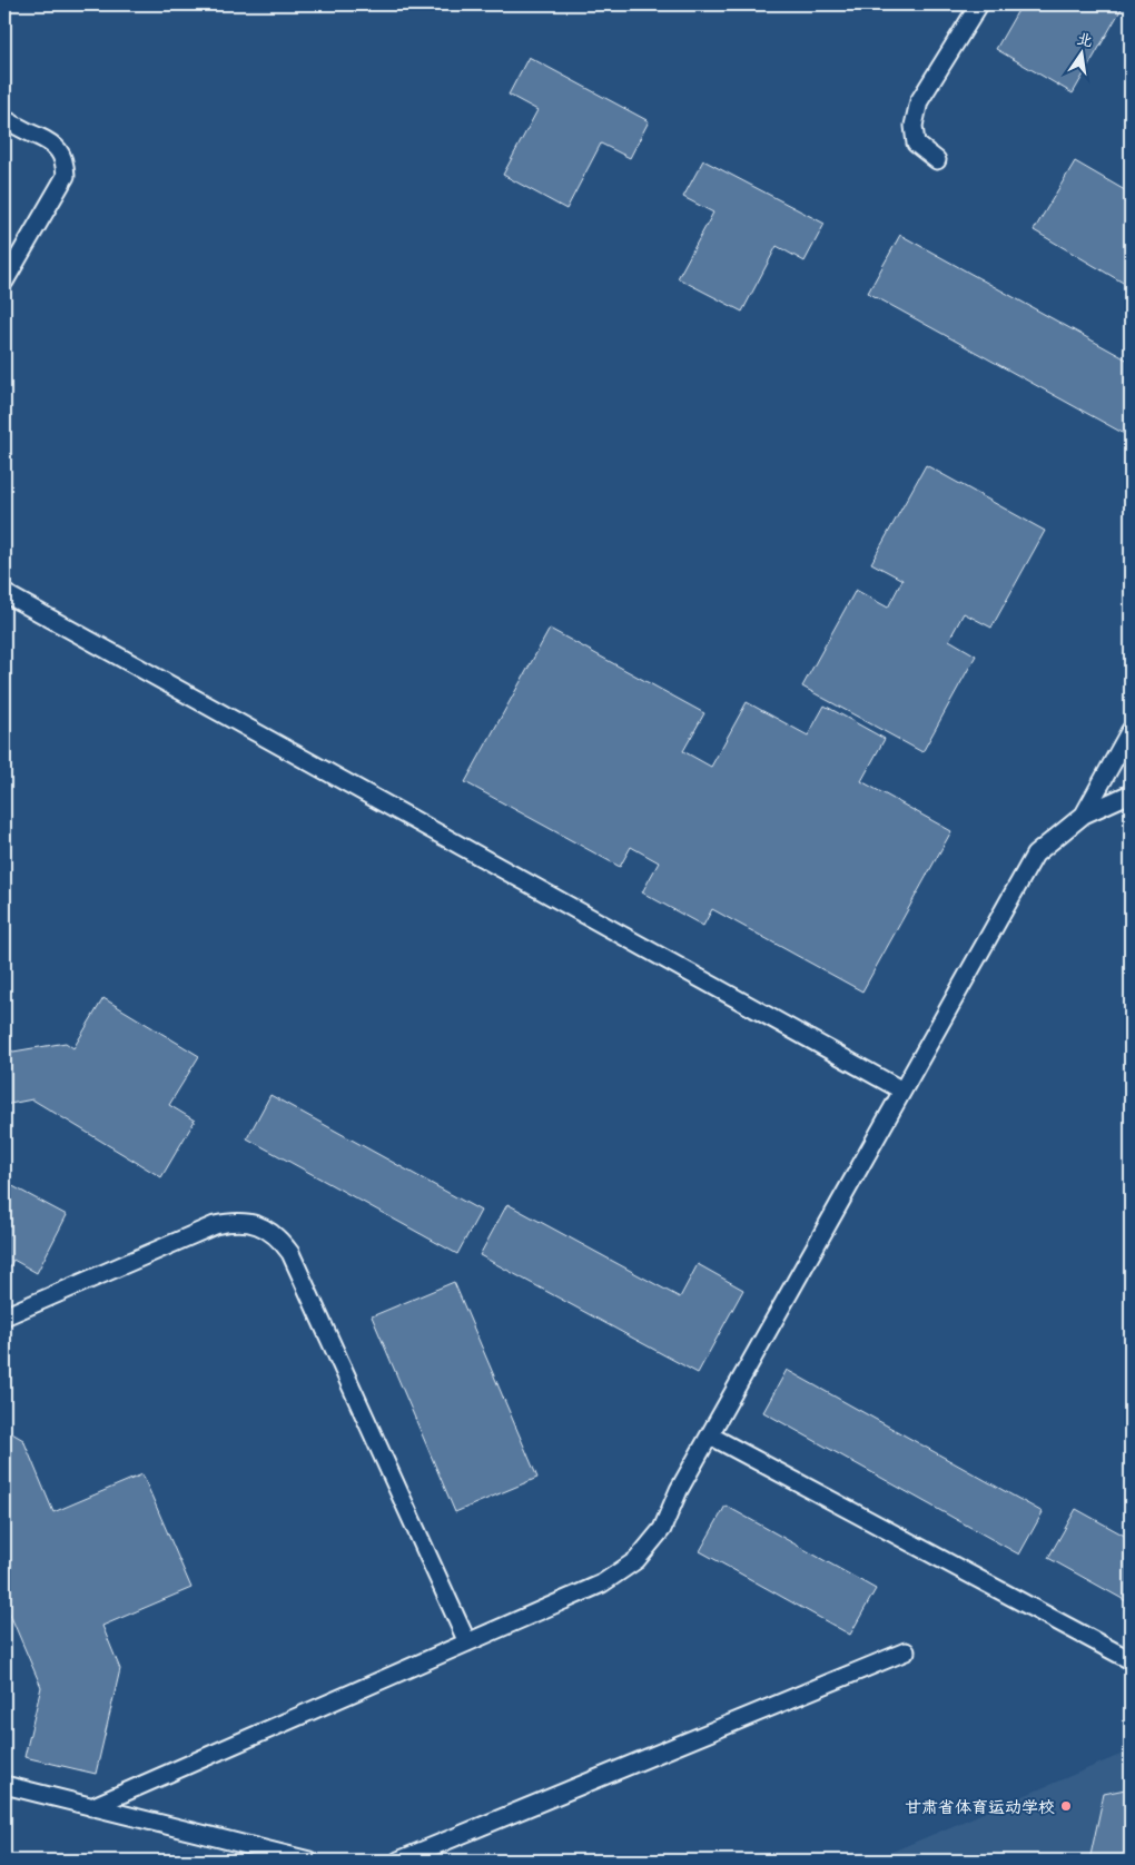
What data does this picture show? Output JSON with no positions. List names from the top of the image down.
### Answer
{
  "places": ["甘肃省体育运动学校"],
  "north": "top"
}
